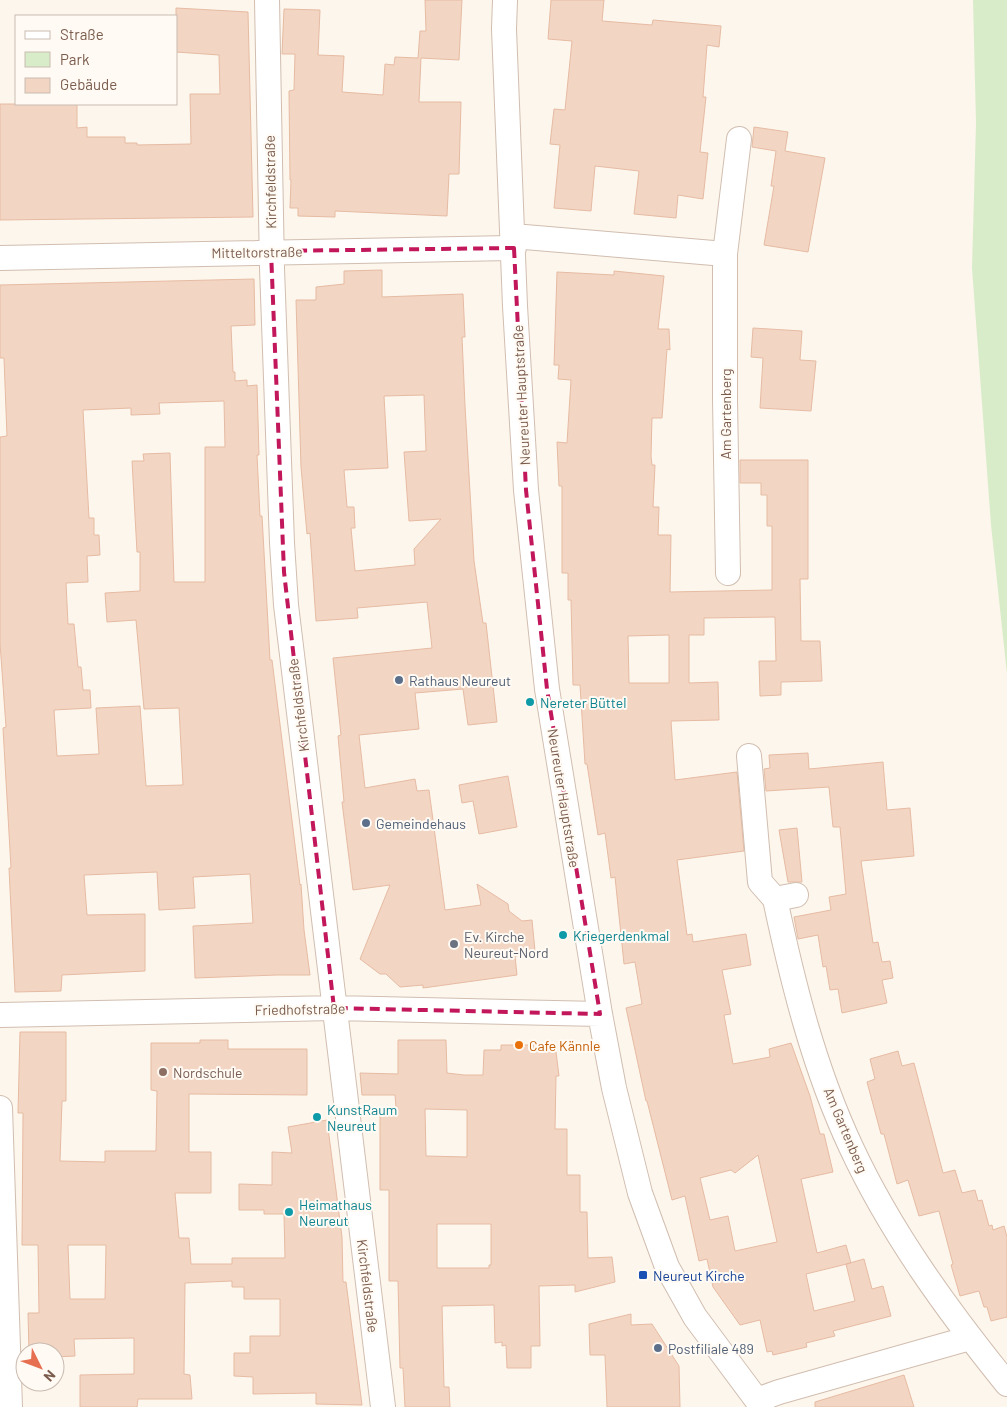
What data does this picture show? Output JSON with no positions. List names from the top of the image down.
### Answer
{
  "streets": {
    "street": [
      "Kirchfeldstraße",
      "Mitteltorstraße",
      "Neureuter Hauptstraße",
      "Am Gartenberg",
      "Friedhofstraße"
    ]
  },
  "crossings": [
    ["Kirchfeldstraße", "Mitteltorstraße"],
    ["Kirchfeldstraße", "Friedhofstraße"],
    ["Mitteltorstraße", "Neureuter Hauptstraße"],
    ["Neureuter Hauptstraße", "Friedhofstraße"]
  ],
  "places": {
    "other": [
      "Rathaus Neureut",
      "Nereter Büttel",
      "Gemeindehaus",
      "Kriegerdenkmal",
      "Ev. Kirche Neureut-Nord",
      "Cafe Kännle",
      "Nordschule",
      "KunstRaum Neureut",
      "Heimathaus Neureut",
      "Postfiliale 489"
    ],
    "transit": ["Neureut Kirche"]
  },
  "legend": ["Straße", "Park", "Gebäude"],
  "north": "bottom right"
}
